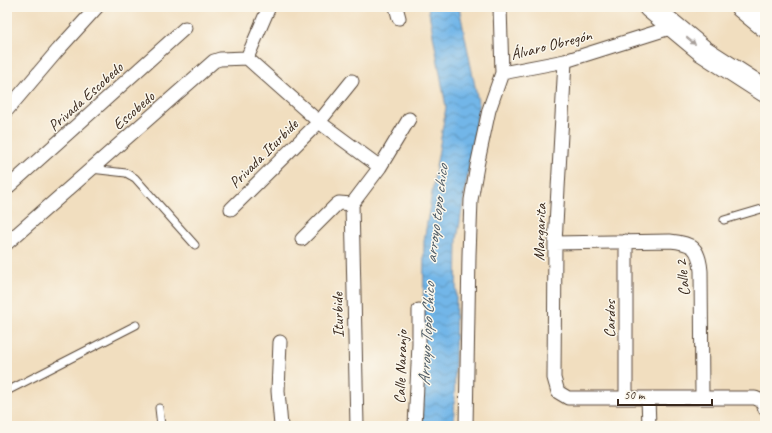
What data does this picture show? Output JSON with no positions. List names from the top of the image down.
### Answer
{
  "streets": {
    "street": [
      "Álvaro Obregón",
      "Privada Escobedo",
      "Escobedo",
      "Privada Iturbide",
      "Margarita",
      "Calle 2",
      "Iturbide",
      "Cardos",
      "Calle Naranjo"
    ]
  },
  "crossings": [
    ["Álvaro Obregón", "Margarita"],
    ["Margarita", "Calle 2"],
    ["Margarita", "Cardos"],
    ["Calle 2", "Cardos"]
  ],
  "water": ["arroyo topo chico", "Arroyo Topo Chico"],
  "scale_bar": "50 m"
}
